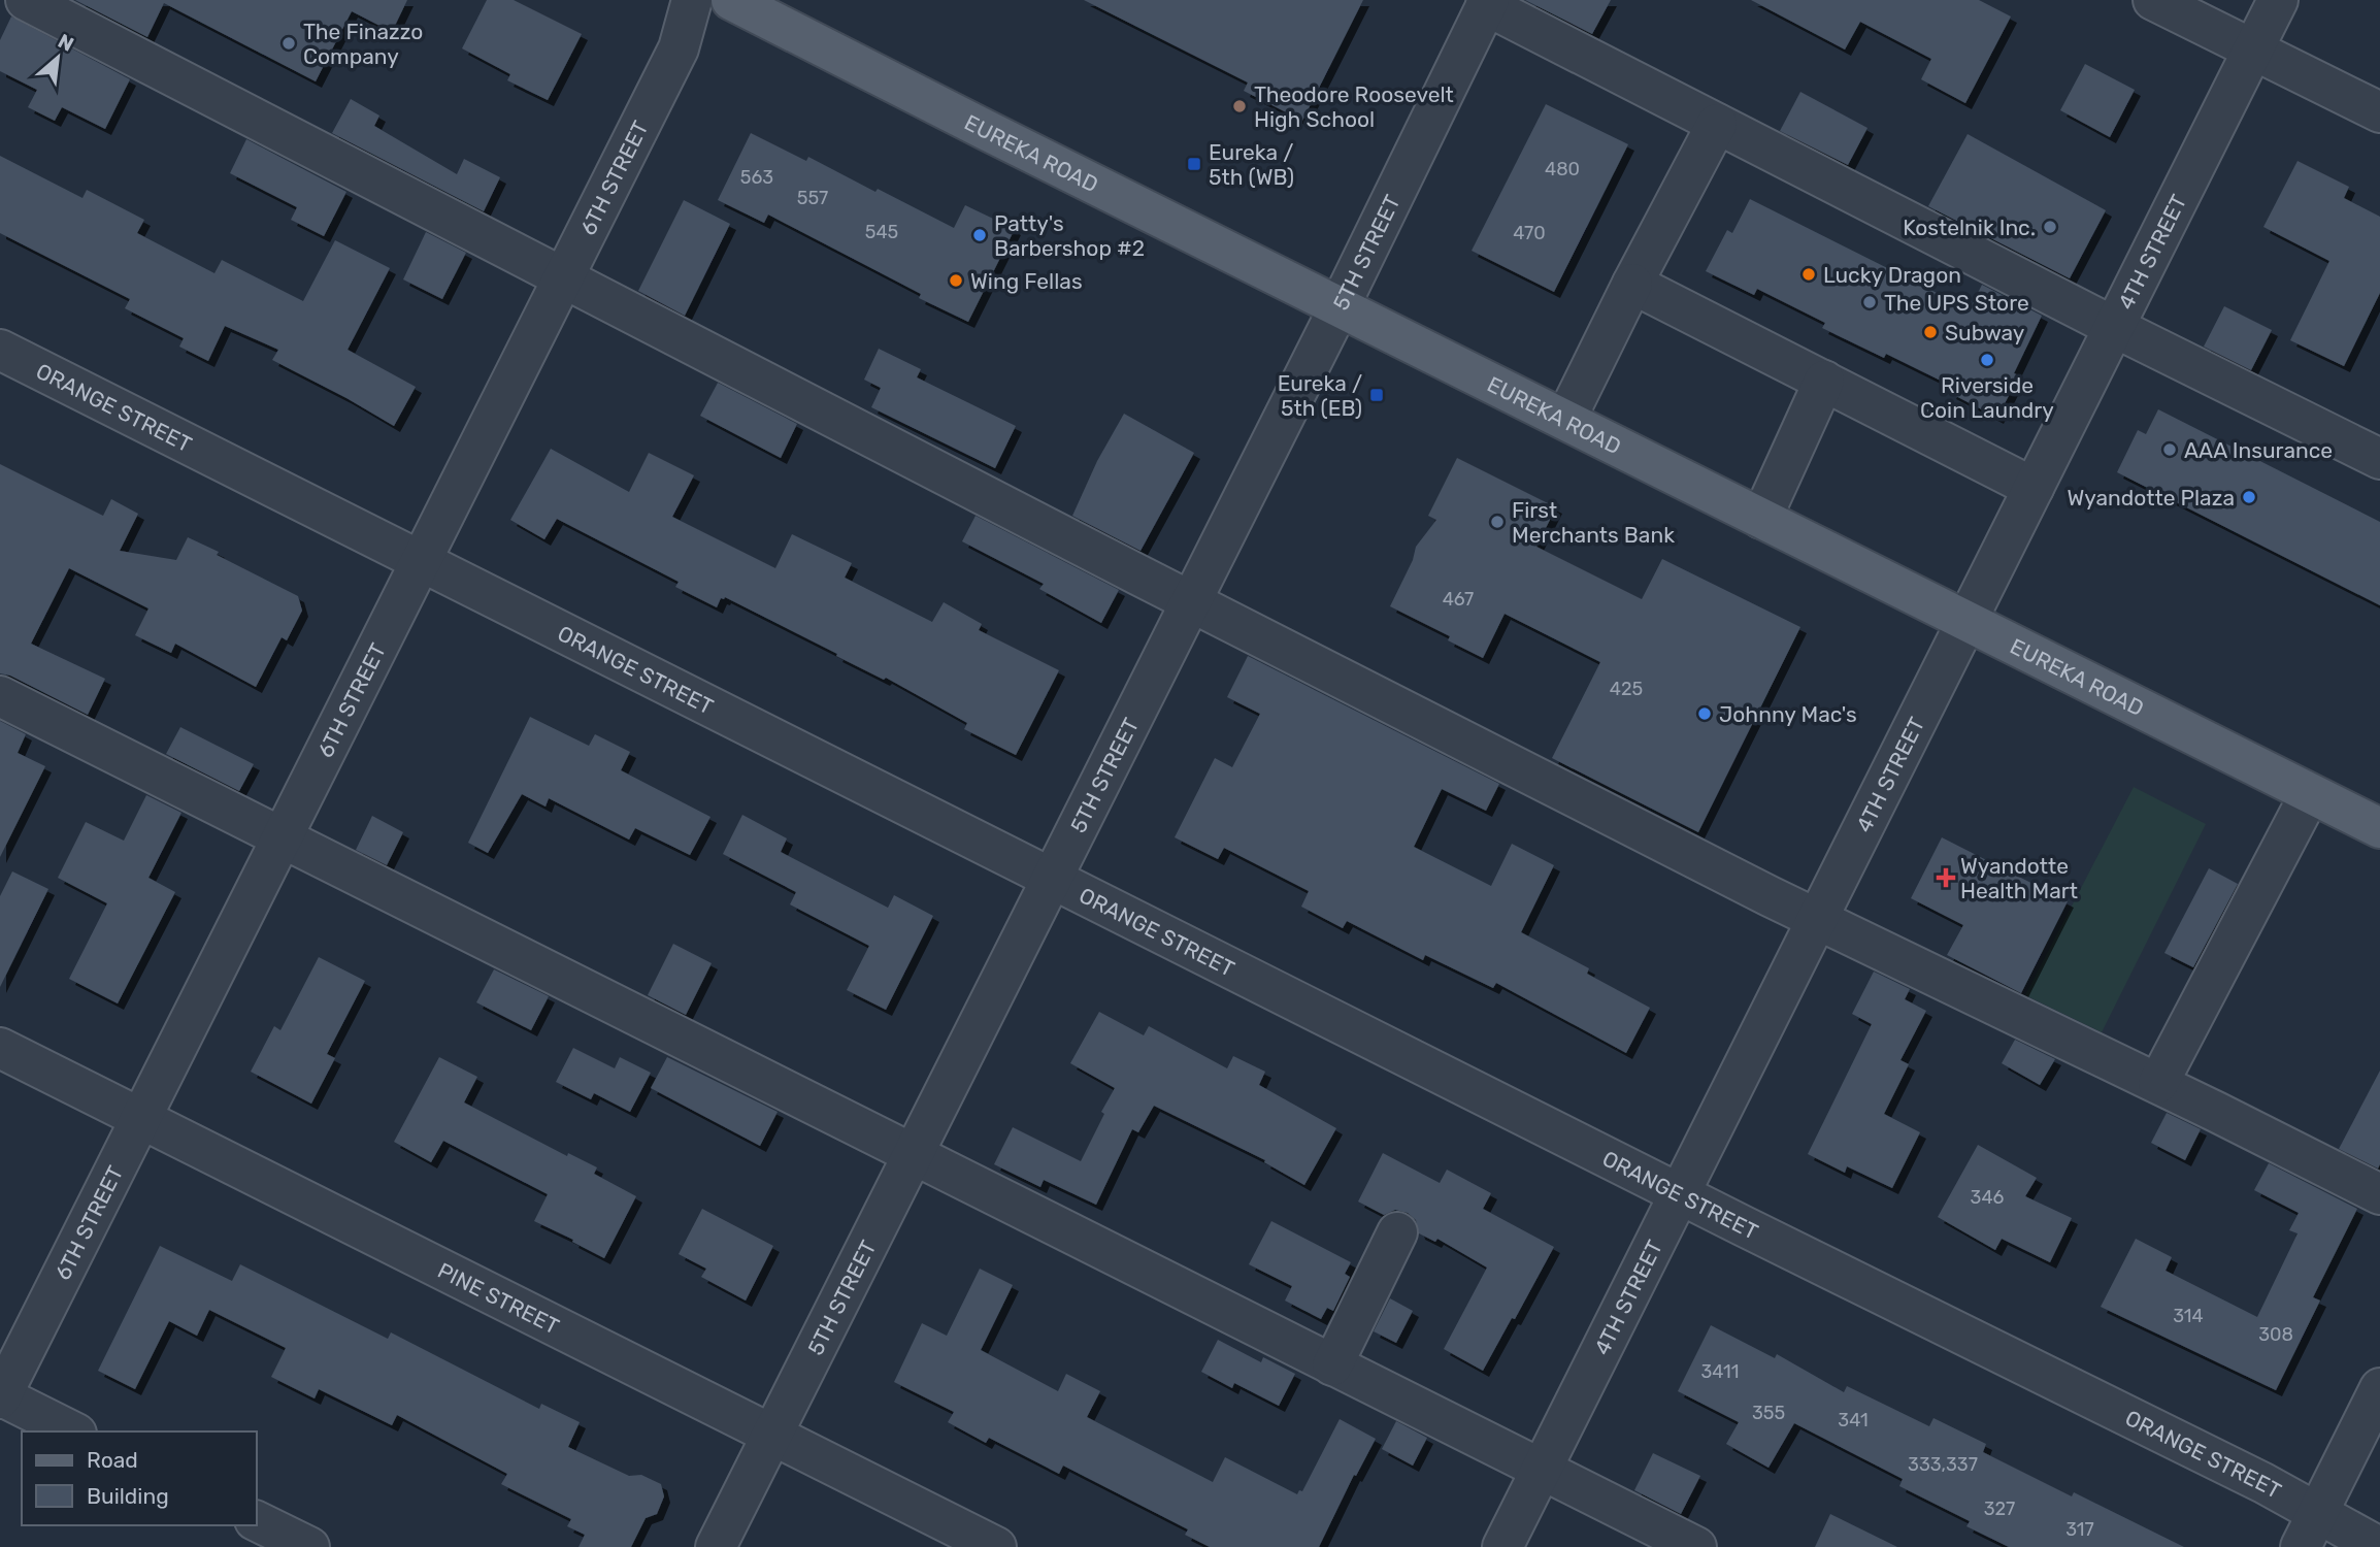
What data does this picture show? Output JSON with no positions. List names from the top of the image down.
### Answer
{
  "streets": {
    "main road": ["EUREKA ROAD"],
    "street": [
      "6TH STREET",
      "4TH STREET",
      "5TH STREET",
      "ORANGE STREET",
      "PINE STREET"
    ]
  },
  "crossings": [
    ["EUREKA ROAD", "4TH STREET"],
    ["EUREKA ROAD", "5TH STREET"],
    ["6TH STREET", "ORANGE STREET"],
    ["6TH STREET", "PINE STREET"],
    ["4TH STREET", "ORANGE STREET"],
    ["5TH STREET", "ORANGE STREET"],
    ["5TH STREET", "PINE STREET"]
  ],
  "places": {
    "other": [
      "The Finazzo Company",
      "Theodore Roosevelt High School",
      "Kostelnik Inc.",
      "Patty's Barbershop #2",
      "Lucky Dragon",
      "Wing Fellas",
      "The UPS Store",
      "Subway",
      "Riverside Coin Laundry",
      "AAA Insurance",
      "Wyandotte Plaza",
      "First Merchants Bank",
      "Johnny Mac's"
    ],
    "transit": ["Eureka / 5th (WB)", "Eureka / 5th (EB)"],
    "health": ["Wyandotte Health Mart"]
  },
  "house_numbers": [
    "480",
    "563",
    "557",
    "545",
    "470",
    "467",
    "425",
    "346",
    "314",
    "308",
    "3411",
    "355",
    "341",
    "333,337",
    "327",
    "317"
  ],
  "legend": ["Road", "Building"],
  "north": "top right"
}
